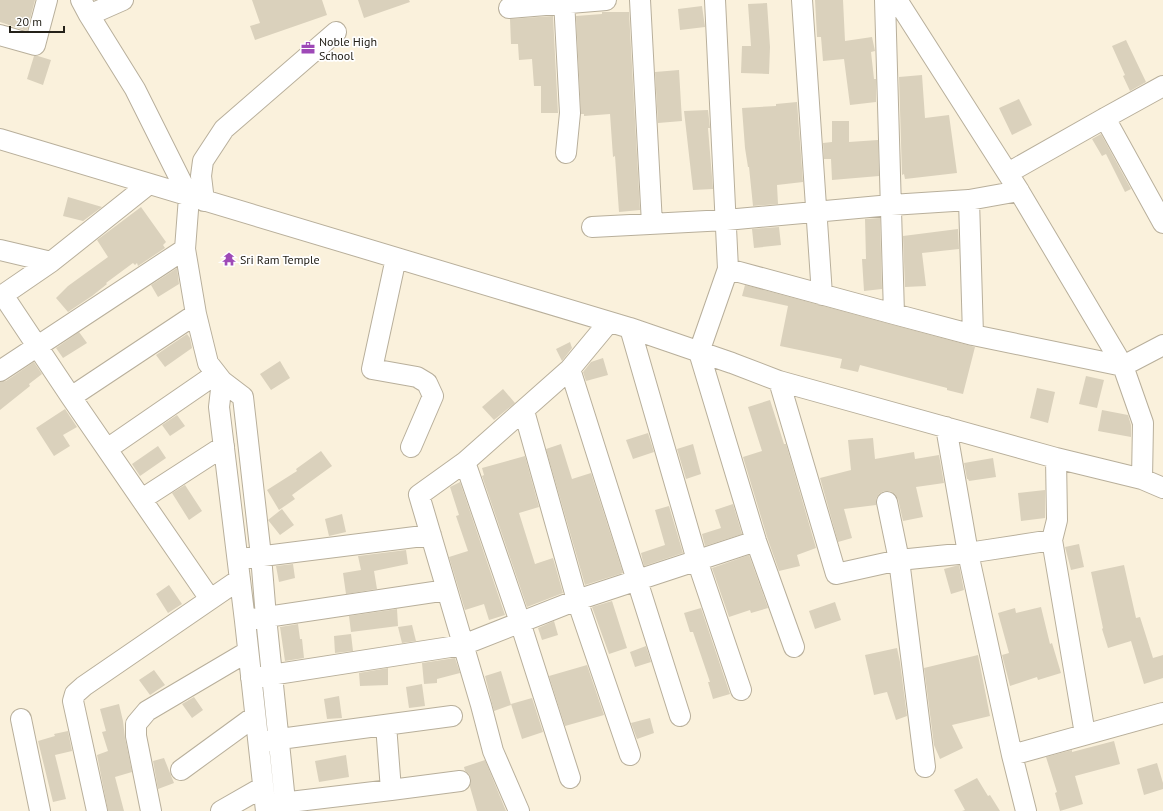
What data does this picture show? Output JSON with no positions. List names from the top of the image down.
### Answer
{
  "places": {
    "office": ["Noble High School"],
    "temple": ["Sri Ram Temple"]
  },
  "scale_bar": "20 m"
}
